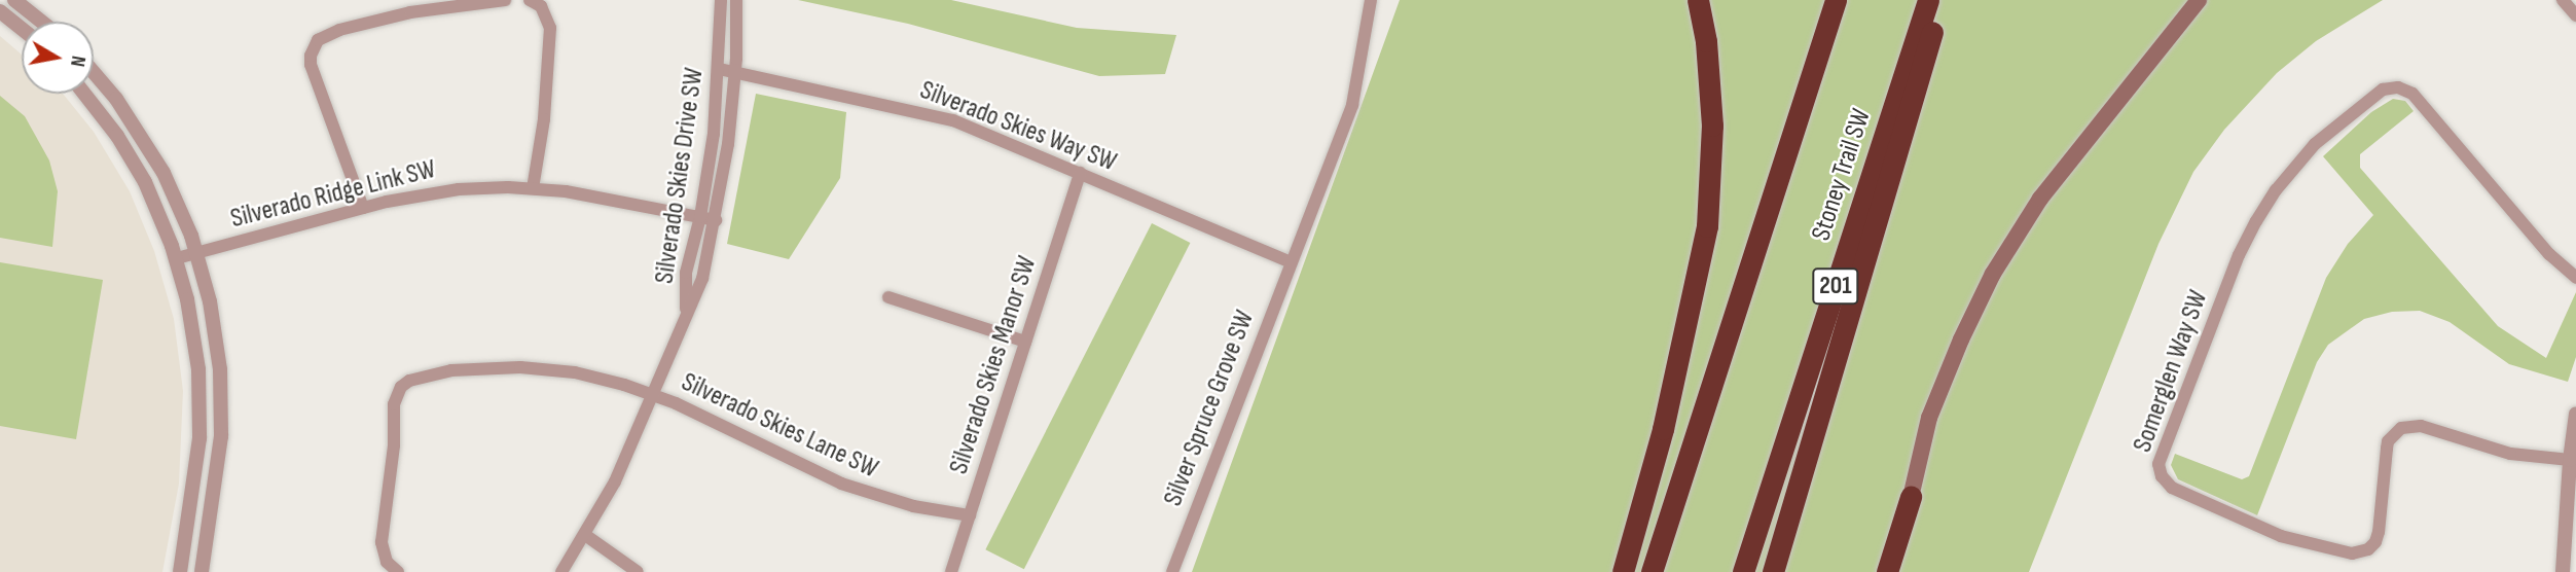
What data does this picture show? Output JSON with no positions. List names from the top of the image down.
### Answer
{
  "streets": {
    "highway": ["Stoney Trail SW", "201"],
    "street": [
      "Silverado Skies Way SW",
      "Silverado Skies Drive SW",
      "Silverado Ridge Link SW",
      "Silverado Skies Manor SW",
      "Somerglen Way SW",
      "Silver Spruce Grove SW",
      "Silverado Skies Lane SW"
    ]
  },
  "crossings": [
    ["Silverado Skies Way SW", "Silverado Skies Drive SW"],
    ["Silverado Skies Way SW", "Silverado Skies Manor SW"],
    ["Silverado Skies Way SW", "Silver Spruce Grove SW"],
    ["Silverado Skies Drive SW", "Silverado Ridge Link SW"],
    ["Silverado Skies Drive SW", "Silverado Skies Lane SW"],
    ["Silverado Skies Manor SW", "Silverado Skies Lane SW"]
  ],
  "north": "right"
}
